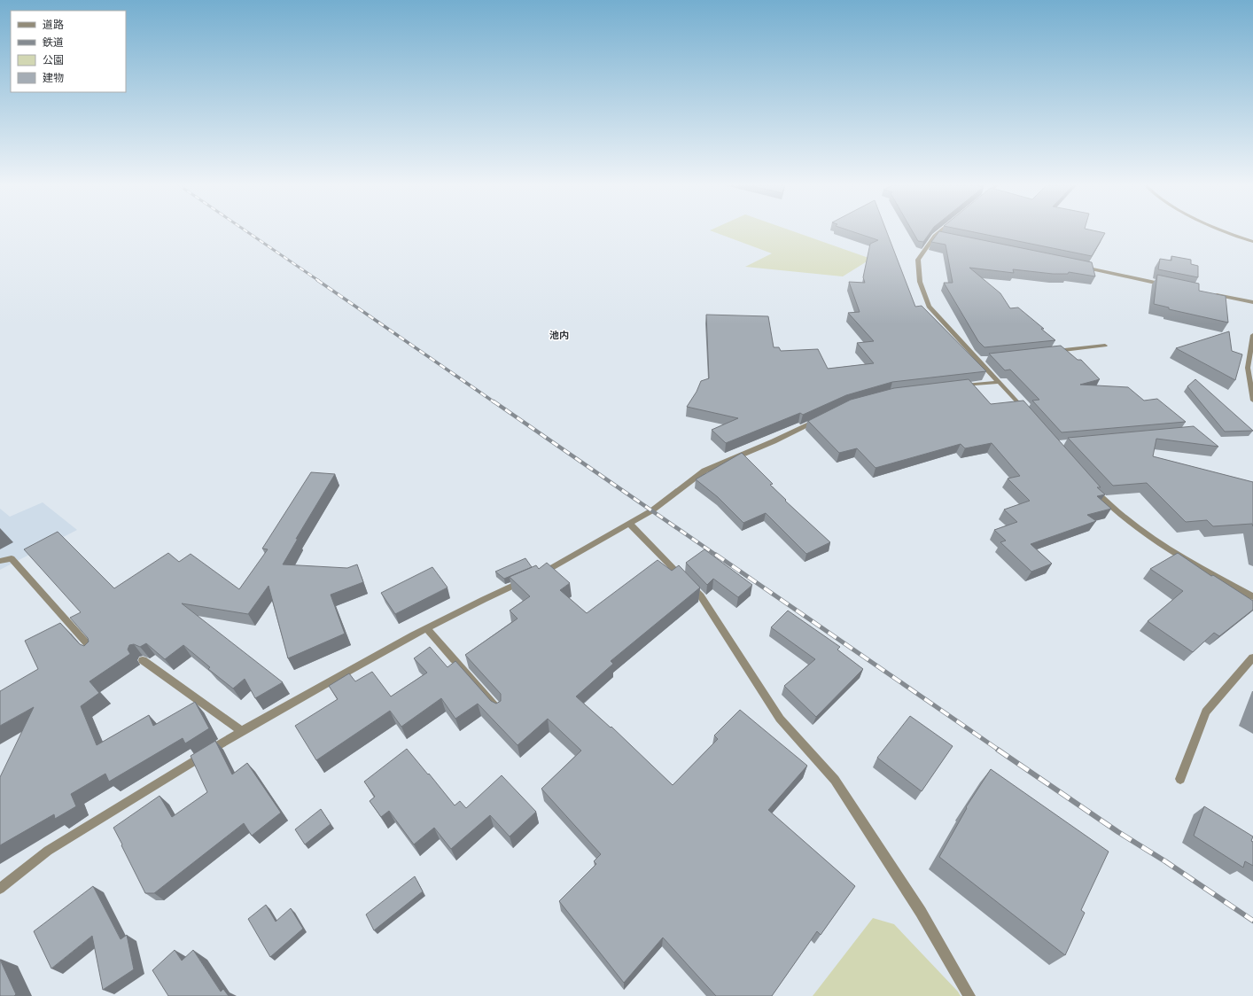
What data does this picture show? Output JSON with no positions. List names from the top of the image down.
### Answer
{
  "districts": ["池内"],
  "legend": [
    "道路",
    "鉄道",
    "公園",
    "建物"
  ]
}
